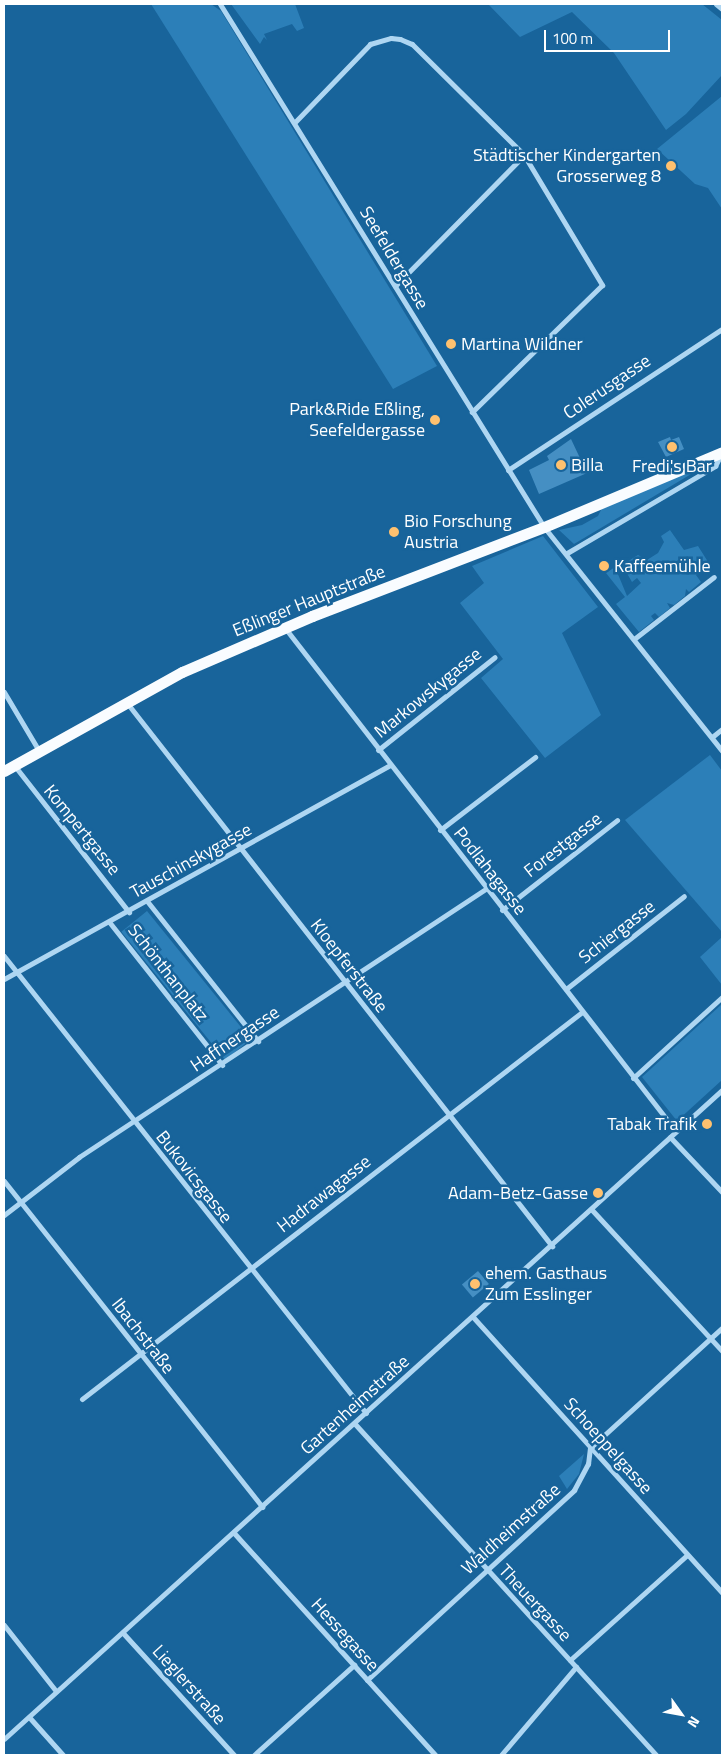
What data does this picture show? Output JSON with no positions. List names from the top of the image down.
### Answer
{
  "streets": {
    "main road": ["Eßlinger Hauptstraße"],
    "street": [
      "Seefeldergasse",
      "Colerusgasse",
      "Markowskygasse",
      "Kompertgasse",
      "Forestgasse",
      "Tauschinskygasse",
      "Podlahagasse",
      "Schiergasse",
      "Kloepferstraße",
      "Schönthanplatz",
      "Haffnergasse",
      "Bukovicsgasse",
      "Hadrawagasse",
      "Ibachstraße",
      "Gartenheimstraße",
      "Schoeppelgasse",
      "Waldheimstraße",
      "Theuergasse",
      "Hessegasse",
      "Lieglerstraße"
    ]
  },
  "crossings": [
    ["Seefeldergasse", "Colerusgasse"],
    ["Seefeldergasse", "Eßlinger Hauptstraße"],
    ["Eßlinger Hauptstraße", "Kompertgasse"],
    ["Eßlinger Hauptstraße", "Podlahagasse"],
    ["Eßlinger Hauptstraße", "Kloepferstraße"],
    ["Markowskygasse", "Podlahagasse"],
    ["Kompertgasse", "Tauschinskygasse"],
    ["Forestgasse", "Podlahagasse"],
    ["Tauschinskygasse", "Podlahagasse"],
    ["Tauschinskygasse", "Kloepferstraße"],
    ["Tauschinskygasse", "Schönthanplatz"],
    ["Tauschinskygasse", "Bukovicsgasse"],
    ["Podlahagasse", "Schiergasse"],
    ["Podlahagasse", "Haffnergasse"],
    ["Podlahagasse", "Hadrawagasse"],
    ["Podlahagasse", "Gartenheimstraße"],
    ["Kloepferstraße", "Haffnergasse"],
    ["Kloepferstraße", "Hadrawagasse"],
    ["Kloepferstraße", "Gartenheimstraße"],
    ["Schönthanplatz", "Haffnergasse"],
    ["Haffnergasse", "Bukovicsgasse"],
    ["Haffnergasse", "Ibachstraße"],
    ["Bukovicsgasse", "Hadrawagasse"],
    ["Bukovicsgasse", "Gartenheimstraße"],
    ["Hadrawagasse", "Ibachstraße"],
    ["Ibachstraße", "Gartenheimstraße"],
    ["Gartenheimstraße", "Schoeppelgasse"],
    ["Gartenheimstraße", "Theuergasse"],
    ["Gartenheimstraße", "Hessegasse"],
    ["Gartenheimstraße", "Lieglerstraße"],
    ["Schoeppelgasse", "Waldheimstraße"],
    ["Waldheimstraße", "Theuergasse"],
    ["Waldheimstraße", "Hessegasse"]
  ],
  "places": [
    "Städtischer Kindergarten Grosserweg 8",
    "Martina Wildner",
    "Park&Ride Eßling, Seefeldergasse",
    "Fredi's Bar",
    "Billa",
    "Bio Forschung Austria",
    "Kaffeemühle",
    "Tabak Trafik",
    "Adam-Betz-Gasse",
    "ehem. Gasthaus Zum Esslinger"
  ],
  "scale_bar": "100 m",
  "north": "bottom right"
}
